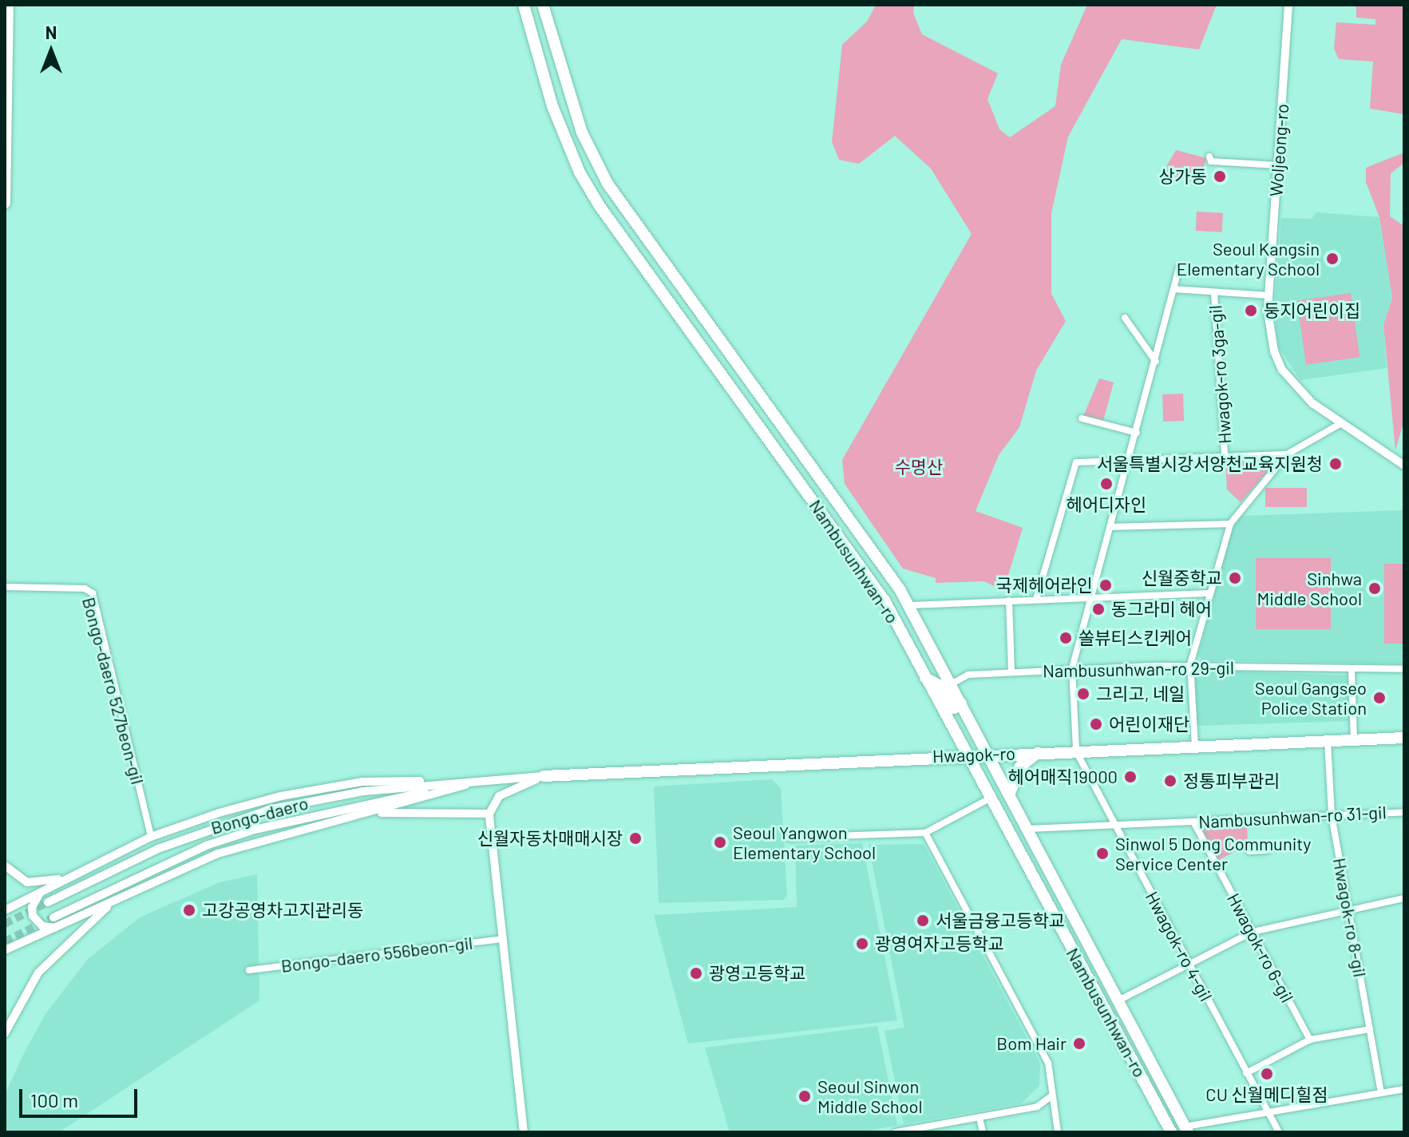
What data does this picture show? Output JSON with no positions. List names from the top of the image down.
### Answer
{
  "streets": {
    "main road": ["Nambusunhwan-ro", "Hwagok-ro"],
    "street": [
      "Woljeong-ro",
      "Hwagok-ro 3ga-gil",
      "Nambusunhwan-ro 29-gil",
      "Bongo-daero 527beon-gil",
      "Bongo-daero",
      "Nambusunhwan-ro 31-gil",
      "Hwagok-ro 8-gil",
      "Hwagok-ro 4-gil",
      "Hwagok-ro 6-gil",
      "Bongo-daero 556beon-gil"
    ]
  },
  "crossings": [
    ["Nambusunhwan-ro", "Nambusunhwan-ro 29-gil"],
    ["Nambusunhwan-ro", "Hwagok-ro"],
    ["Nambusunhwan-ro", "Nambusunhwan-ro 31-gil"],
    ["Hwagok-ro", "Bongo-daero"],
    ["Hwagok-ro", "Hwagok-ro 8-gil"],
    ["Hwagok-ro", "Hwagok-ro 4-gil"],
    ["Nambusunhwan-ro 31-gil", "Hwagok-ro 8-gil"],
    ["Nambusunhwan-ro 31-gil", "Hwagok-ro 4-gil"],
    ["Nambusunhwan-ro 31-gil", "Hwagok-ro 6-gil"]
  ],
  "parks": ["수명산"],
  "places": [
    "상가동",
    "Seoul Kangsin Elementary School",
    "둥지어린이집",
    "서울특별시강서양천교육지원청",
    "헤어디자인",
    "신월중학교",
    "국제헤어라인",
    "Sinhwa Middle School",
    "동그라미 헤어",
    "쏠뷰티스킨케어",
    "그리고, 네일",
    "Seoul Gangseo Police Station",
    "어린이재단",
    "헤어매직19000",
    "정통피부관리",
    "신월자동차매매시장",
    "Seoul Yangwon Elementary School",
    "Sinwol 5 Dong Community Service Center",
    "고강공영차고지관리동",
    "서울금융고등학교",
    "광영여자고등학교",
    "광영고등학교",
    "Bom Hair",
    "CU 신월메디힐점",
    "Seoul Sinwon Middle School"
  ],
  "scale_bar": "100 m",
  "north": "top"
}
